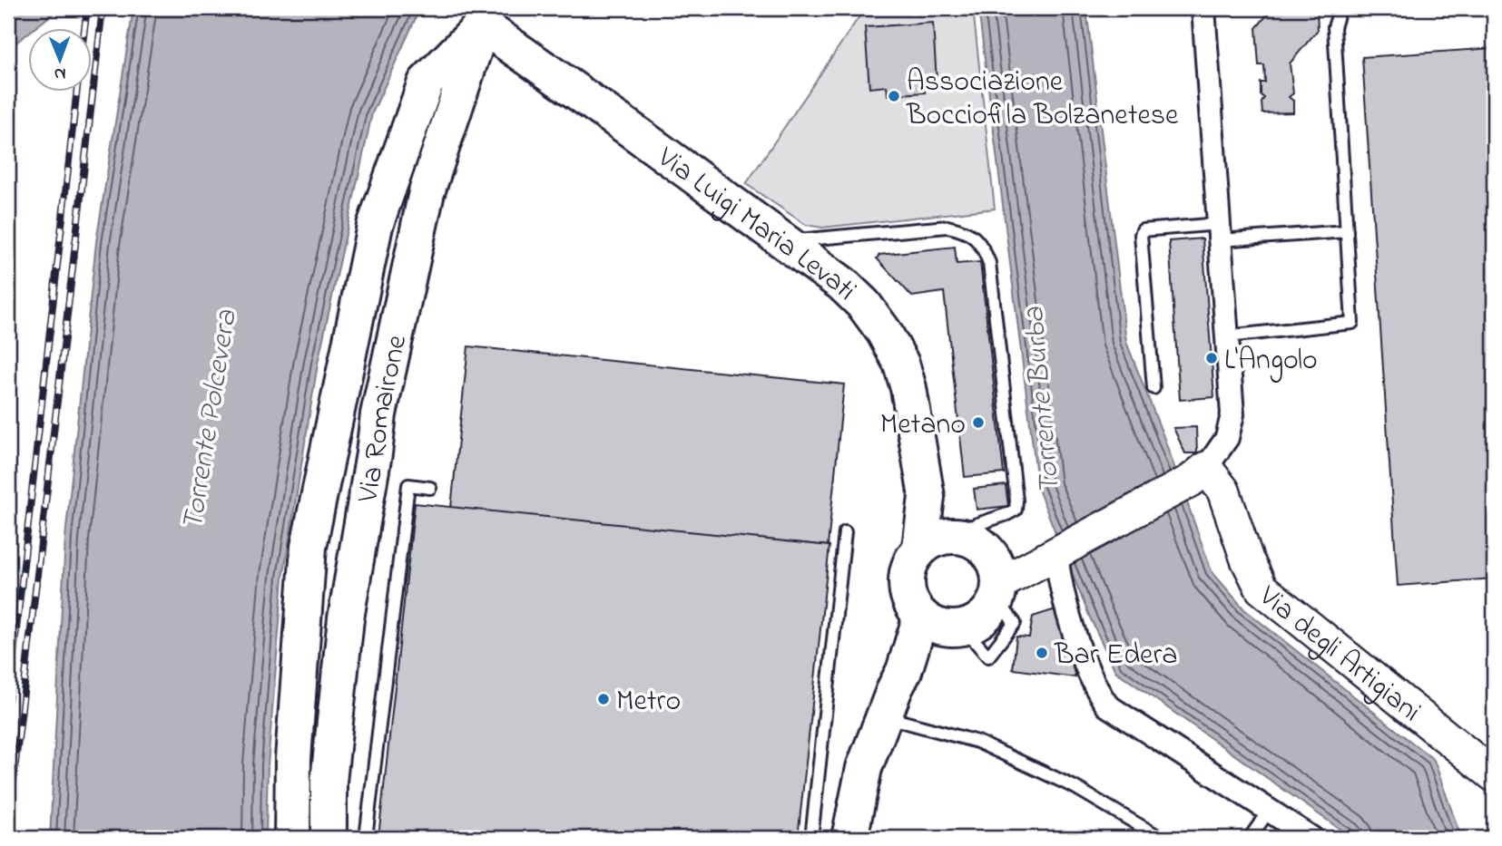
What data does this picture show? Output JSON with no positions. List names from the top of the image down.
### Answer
{
  "streets": {
    "main road": ["Via Luigi Maria Levati", "Via Romairone", "Via degli Artigiani"]
  },
  "crossings": [
    ["Via Luigi Maria Levati", "Via Romairone"]
  ],
  "water": ["Torrente Burba", "Torrente Polcevera"],
  "places": [
    "Associazione Bocciofila Bolzanetese",
    "L'Angolo",
    "Metano",
    "Bar Edera",
    "Metro"
  ],
  "north": "bottom"
}
